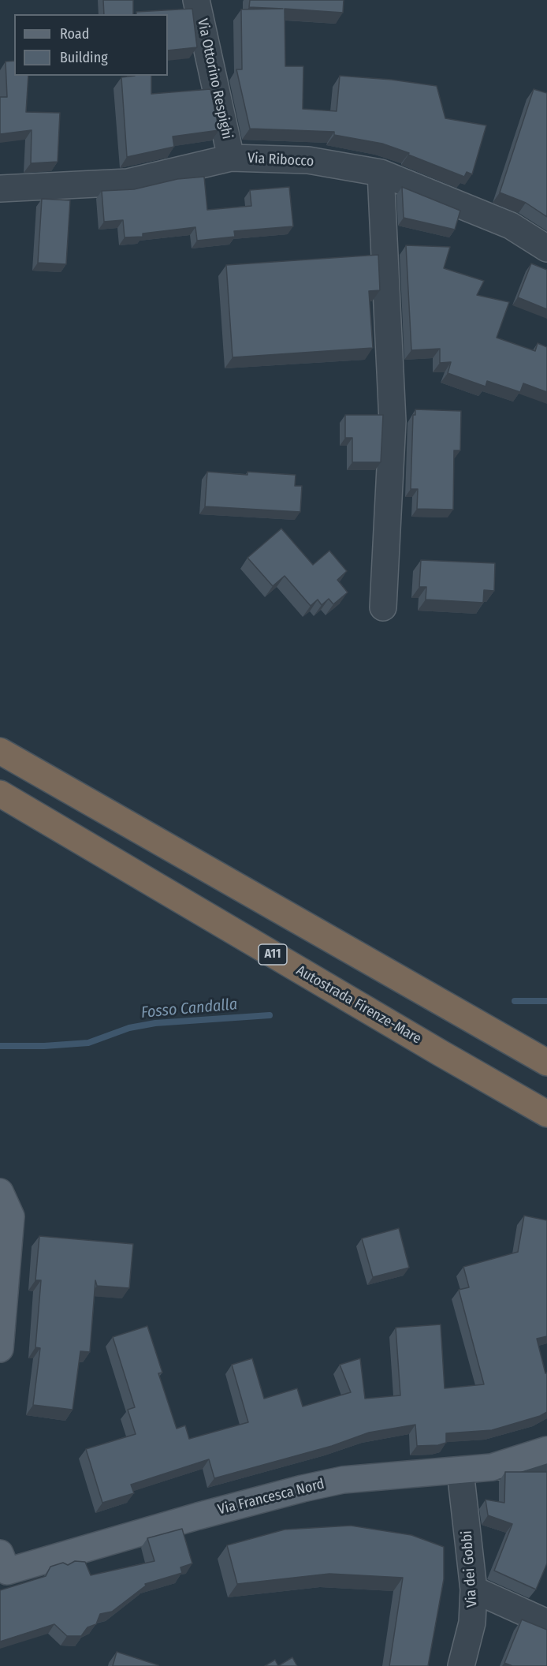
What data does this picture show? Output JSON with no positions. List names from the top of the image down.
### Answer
{
  "streets": {
    "highway": ["A11", "Autostrada Firenze-Mare"],
    "main road": ["Via Francesca Nord"],
    "street": ["Via Ottorino Respighi", "Via Ribocco", "Via dei Gobbi"]
  },
  "crossings": [
    ["Via Ottorino Respighi", "Via Ribocco"],
    ["Via Francesca Nord", "Via dei Gobbi"]
  ],
  "water": ["Fosso Candalla"],
  "legend": ["Road", "Building"]
}
